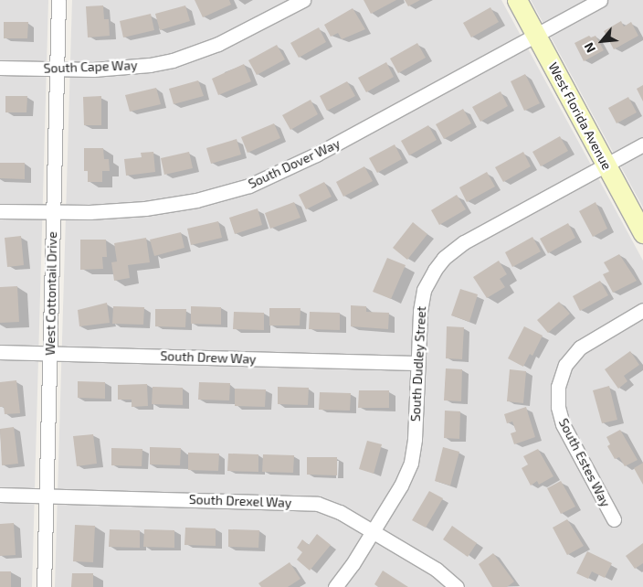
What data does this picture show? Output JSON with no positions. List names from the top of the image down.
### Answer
{
  "streets": {
    "street": [
      "South Cape Way",
      "West Florida Avenue",
      "South Dover Way",
      "West Cottontail Drive",
      "South Drew Way",
      "South Dudley Street",
      "South Estes Way",
      "South Drexel Way"
    ]
  },
  "crossings": [
    ["South Cape Way", "West Cottontail Drive"],
    ["West Florida Avenue", "South Dover Way"],
    ["West Florida Avenue", "South Dudley Street"],
    ["South Dover Way", "West Cottontail Drive"],
    ["West Cottontail Drive", "South Drew Way"],
    ["West Cottontail Drive", "South Drexel Way"],
    ["South Drew Way", "South Dudley Street"],
    ["South Dudley Street", "South Drexel Way"]
  ],
  "north": "bottom left"
}
